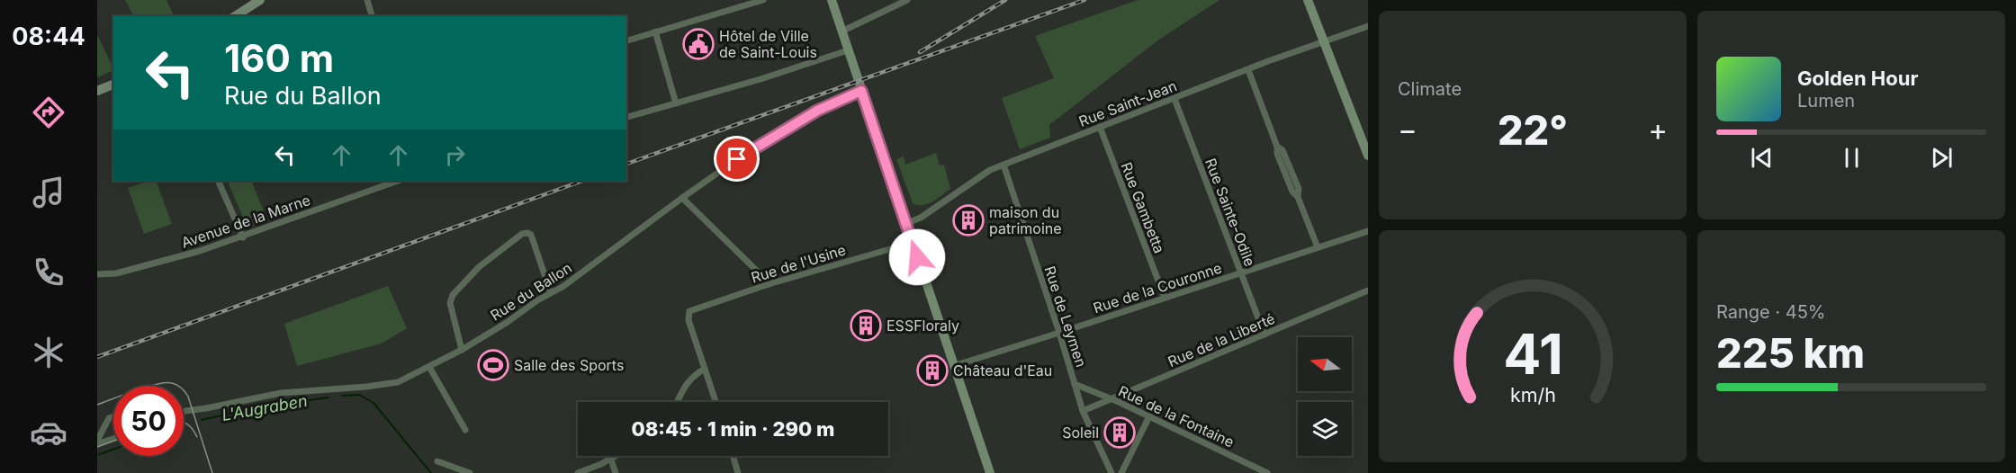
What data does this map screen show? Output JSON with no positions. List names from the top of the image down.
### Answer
{
  "streets": {
    "street": [
      "Rue Saint-Jean",
      "Rue Gambetta",
      "Rue Sainte-Odile",
      "Avenue de la Marne",
      "Rue de l'Usine",
      "Rue de la Couronne",
      "Rue du Ballon",
      "Rue de Leymen",
      "Rue de la Liberté",
      "Rue de la Fontaine"
    ]
  },
  "crossings": [
    ["Rue Saint-Jean", "Rue Gambetta"],
    ["Rue Saint-Jean", "Rue Sainte-Odile"],
    ["Rue Saint-Jean", "Rue de Leymen"],
    ["Rue Gambetta", "Rue de la Couronne"],
    ["Rue Sainte-Odile", "Rue de la Couronne"],
    ["Rue Sainte-Odile", "Rue de la Liberté"],
    ["Rue de la Couronne", "Rue de Leymen"],
    ["Rue de Leymen", "Rue de la Liberté"],
    ["Rue de Leymen", "Rue de la Fontaine"],
    ["Rue de la Liberté", "Rue de la Fontaine"]
  ],
  "water": ["L'Augraben"],
  "places": {
    "public building": ["Hôtel de Ville de Saint-Louis"],
    "building": [
      "maison du patrimoine",
      "ESSFloraly",
      "Château d'Eau",
      "Soleil"
    ],
    "sports": ["Salle des Sports"]
  },
  "north": "left",
  "page": {
    "tabs": "08:44",
    "tile": [
      "Climate",
      ["Range · 45%", "225 km"]
    ],
    "turn": ["160 m", "Rue du Ballon"],
    "song": ["Golden Hour", "Lumen"],
    "heat": ["−", "22°", "+"],
    "limit": "50",
    "trip": "08:45 · 1 min · 290 m",
    "gauge": ["41", "km/h"]
  }
}
